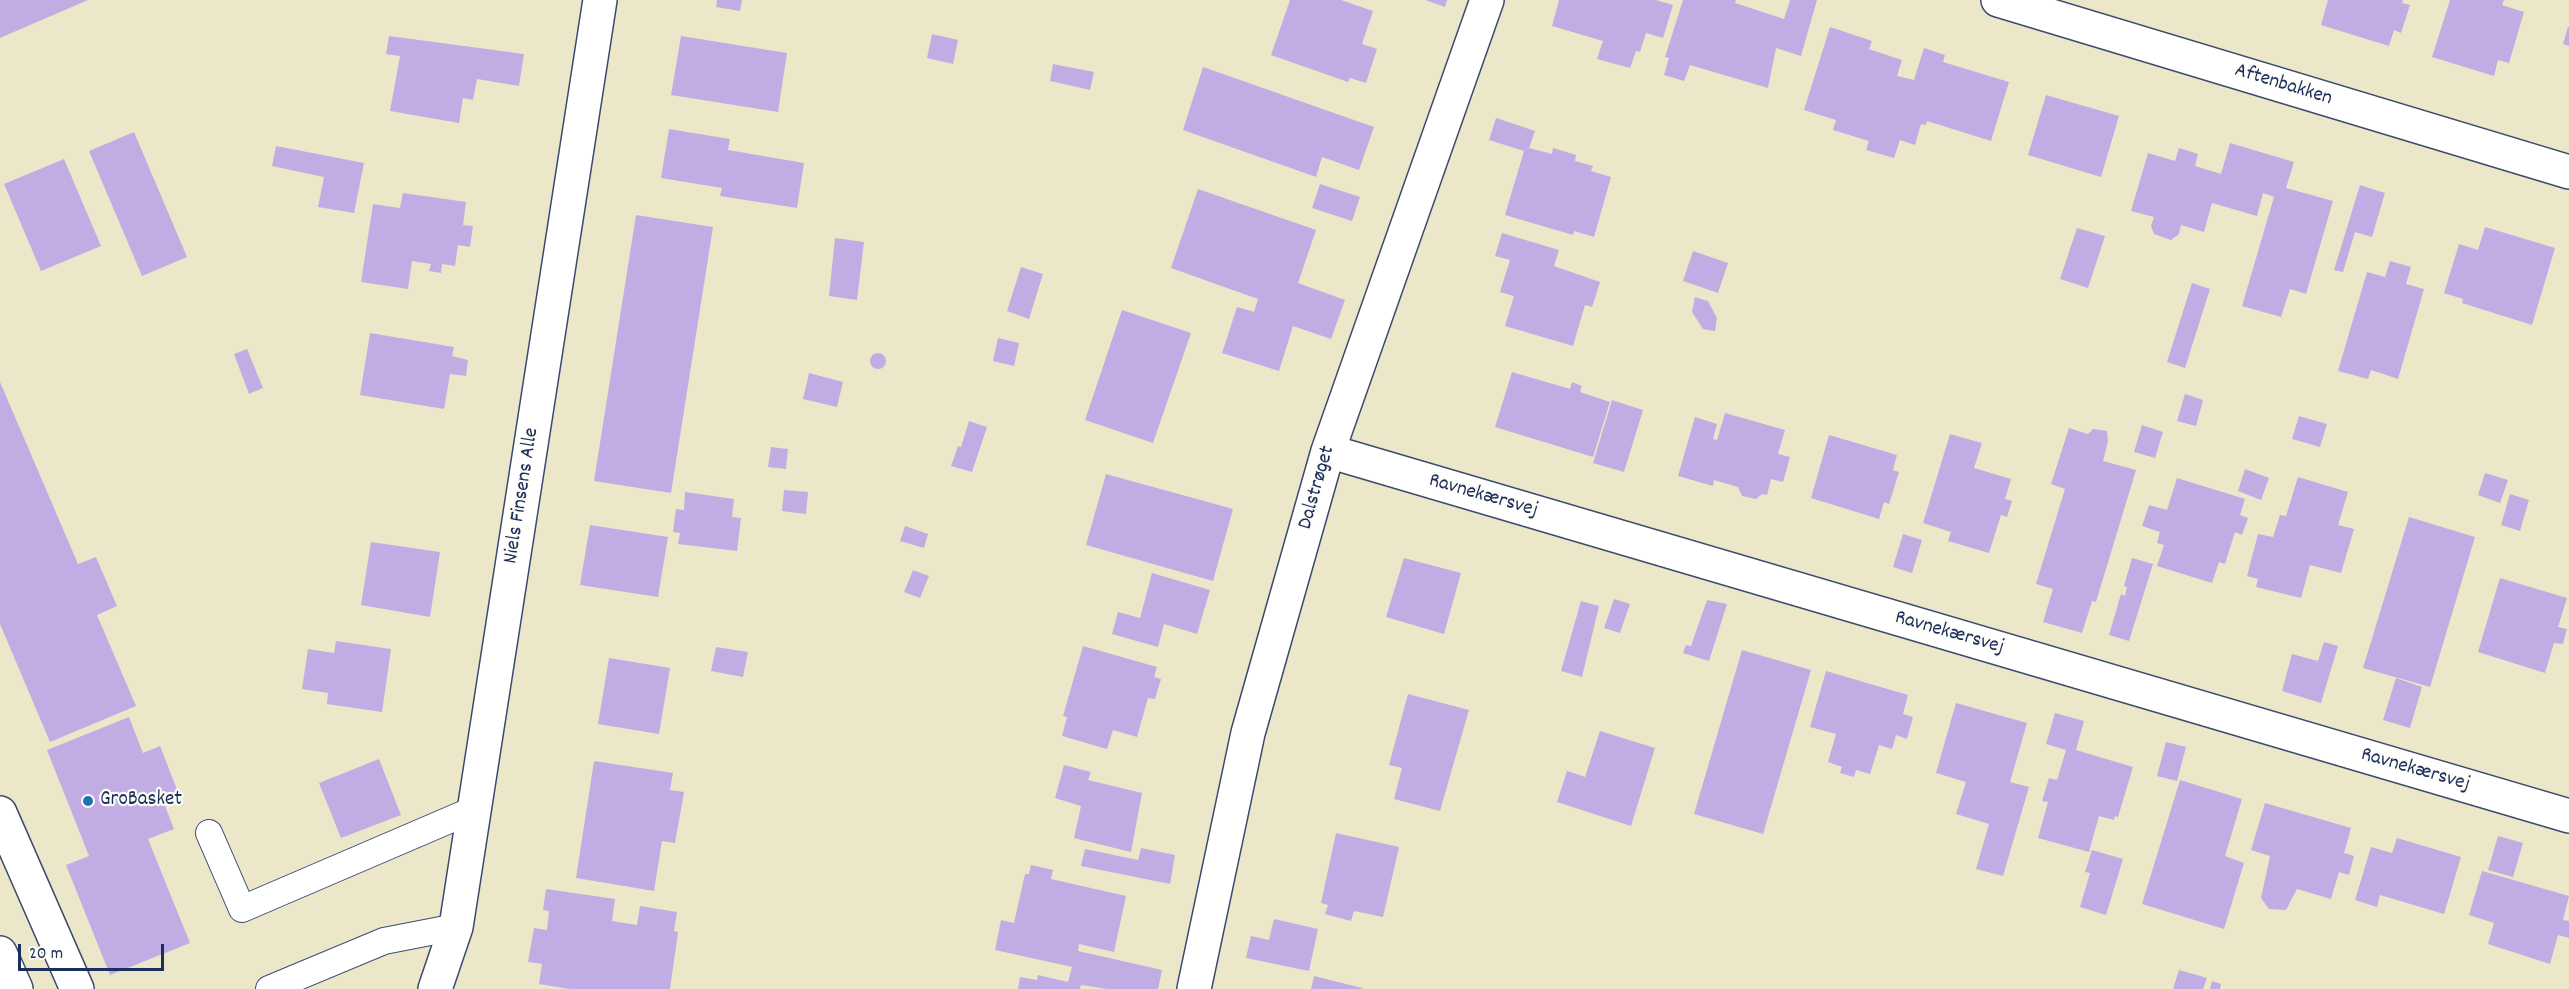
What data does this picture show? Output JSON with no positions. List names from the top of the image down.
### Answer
{
  "streets": {
    "street": [
      "Aftenbakken",
      "Dalstrøget",
      "Niels Finsens Alle",
      "Ravnekærsvej"
    ]
  },
  "crossings": [
    ["Dalstrøget", "Ravnekærsvej"]
  ],
  "places": ["GroBasket"],
  "scale_bar": "20 m"
}
